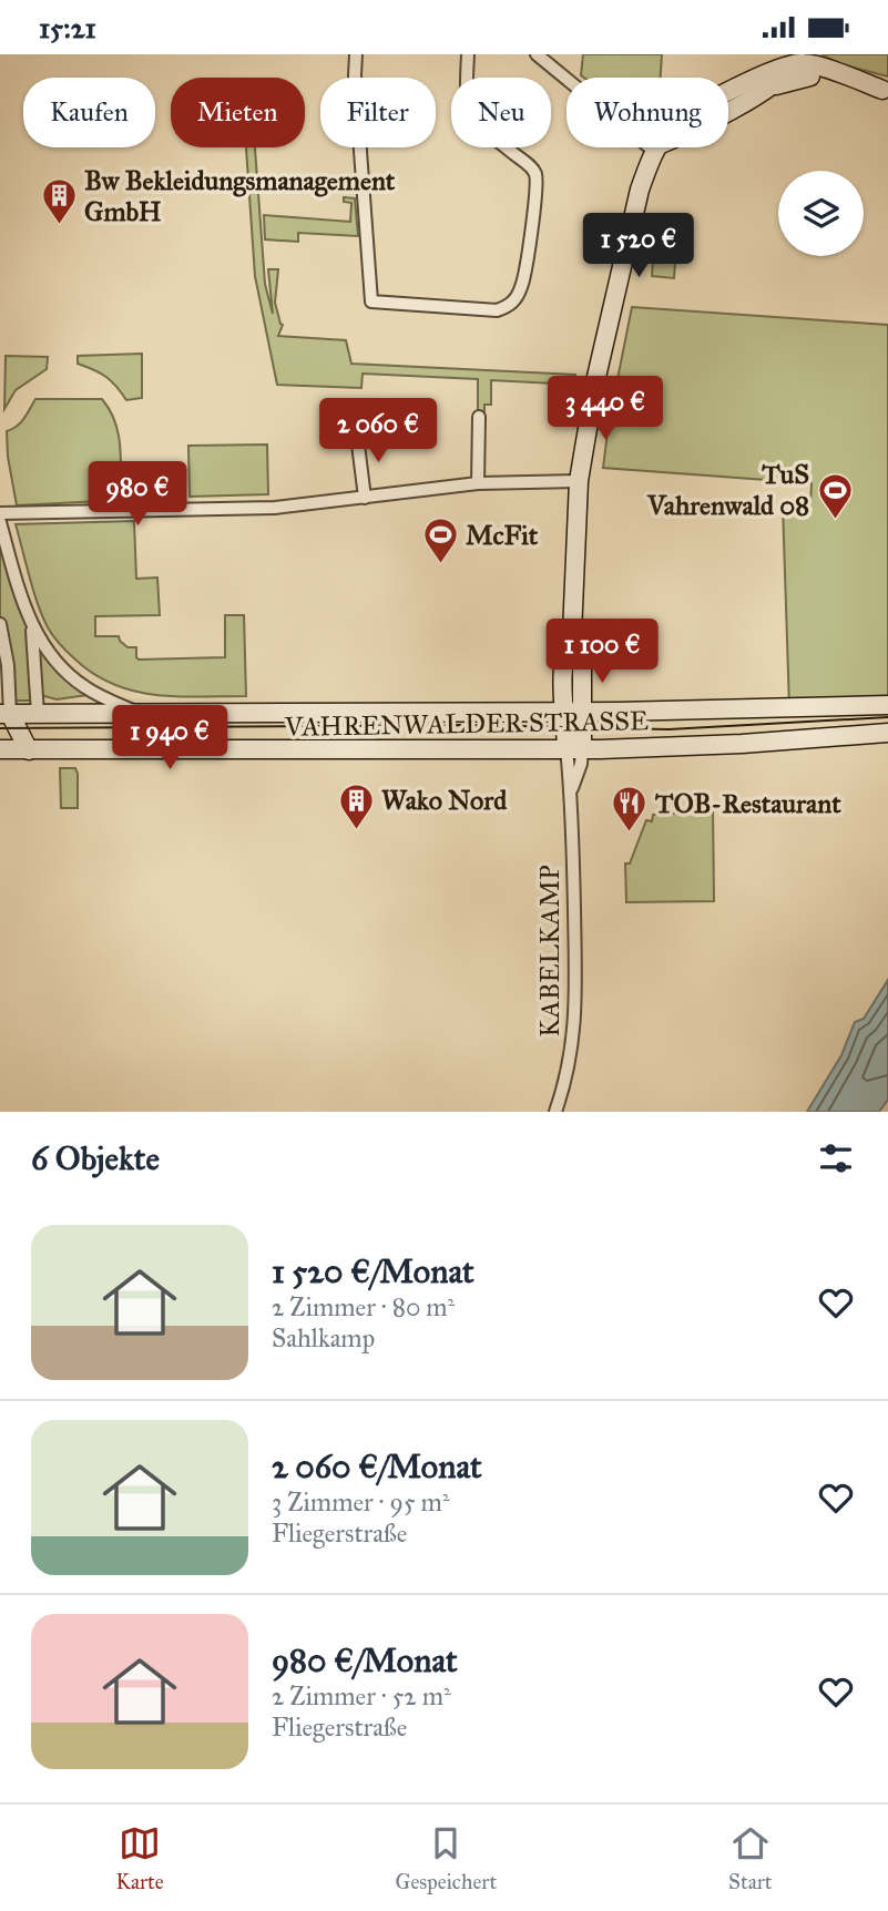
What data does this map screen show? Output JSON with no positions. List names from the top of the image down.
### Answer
{
  "streets": {
    "main road": ["VAHRENWALDER STRASSE"],
    "street": ["KABELKAMP"]
  },
  "crossings": [
    ["VAHRENWALDER STRASSE", "KABELKAMP"]
  ],
  "places": {
    "building": ["Bw Bekleidungsmanagement GmbH", "Wako Nord"],
    "sports": ["TuS Vahrenwald 08", "McFit"],
    "restaurant": ["TOB-Restaurant"]
  },
  "page": {
    "status": "15:21",
    "chip": [
      "Kaufen",
      "Mieten",
      "Filter",
      "Neu",
      "Wohnung"
    ],
    "price": [
      "1 520 €",
      "3 440 €",
      "2 060 €",
      "980 €",
      "1 100 €",
      "1 940 €"
    ],
    "heading": "6 Objekte",
    "list": [
      {
        "name": "1 520 €/Monat",
        "note": "2 Zimmer · 80 m² · Sahlkamp"
      },
      {
        "name": "2 060 €/Monat",
        "note": "3 Zimmer · 95 m² · Fliegerstraße"
      },
      {
        "name": "980 €/Monat",
        "note": "2 Zimmer · 52 m² · Fliegerstraße"
      }
    ],
    "tabs": ["Karte", "Gespeichert", "Start"]
  }
}
